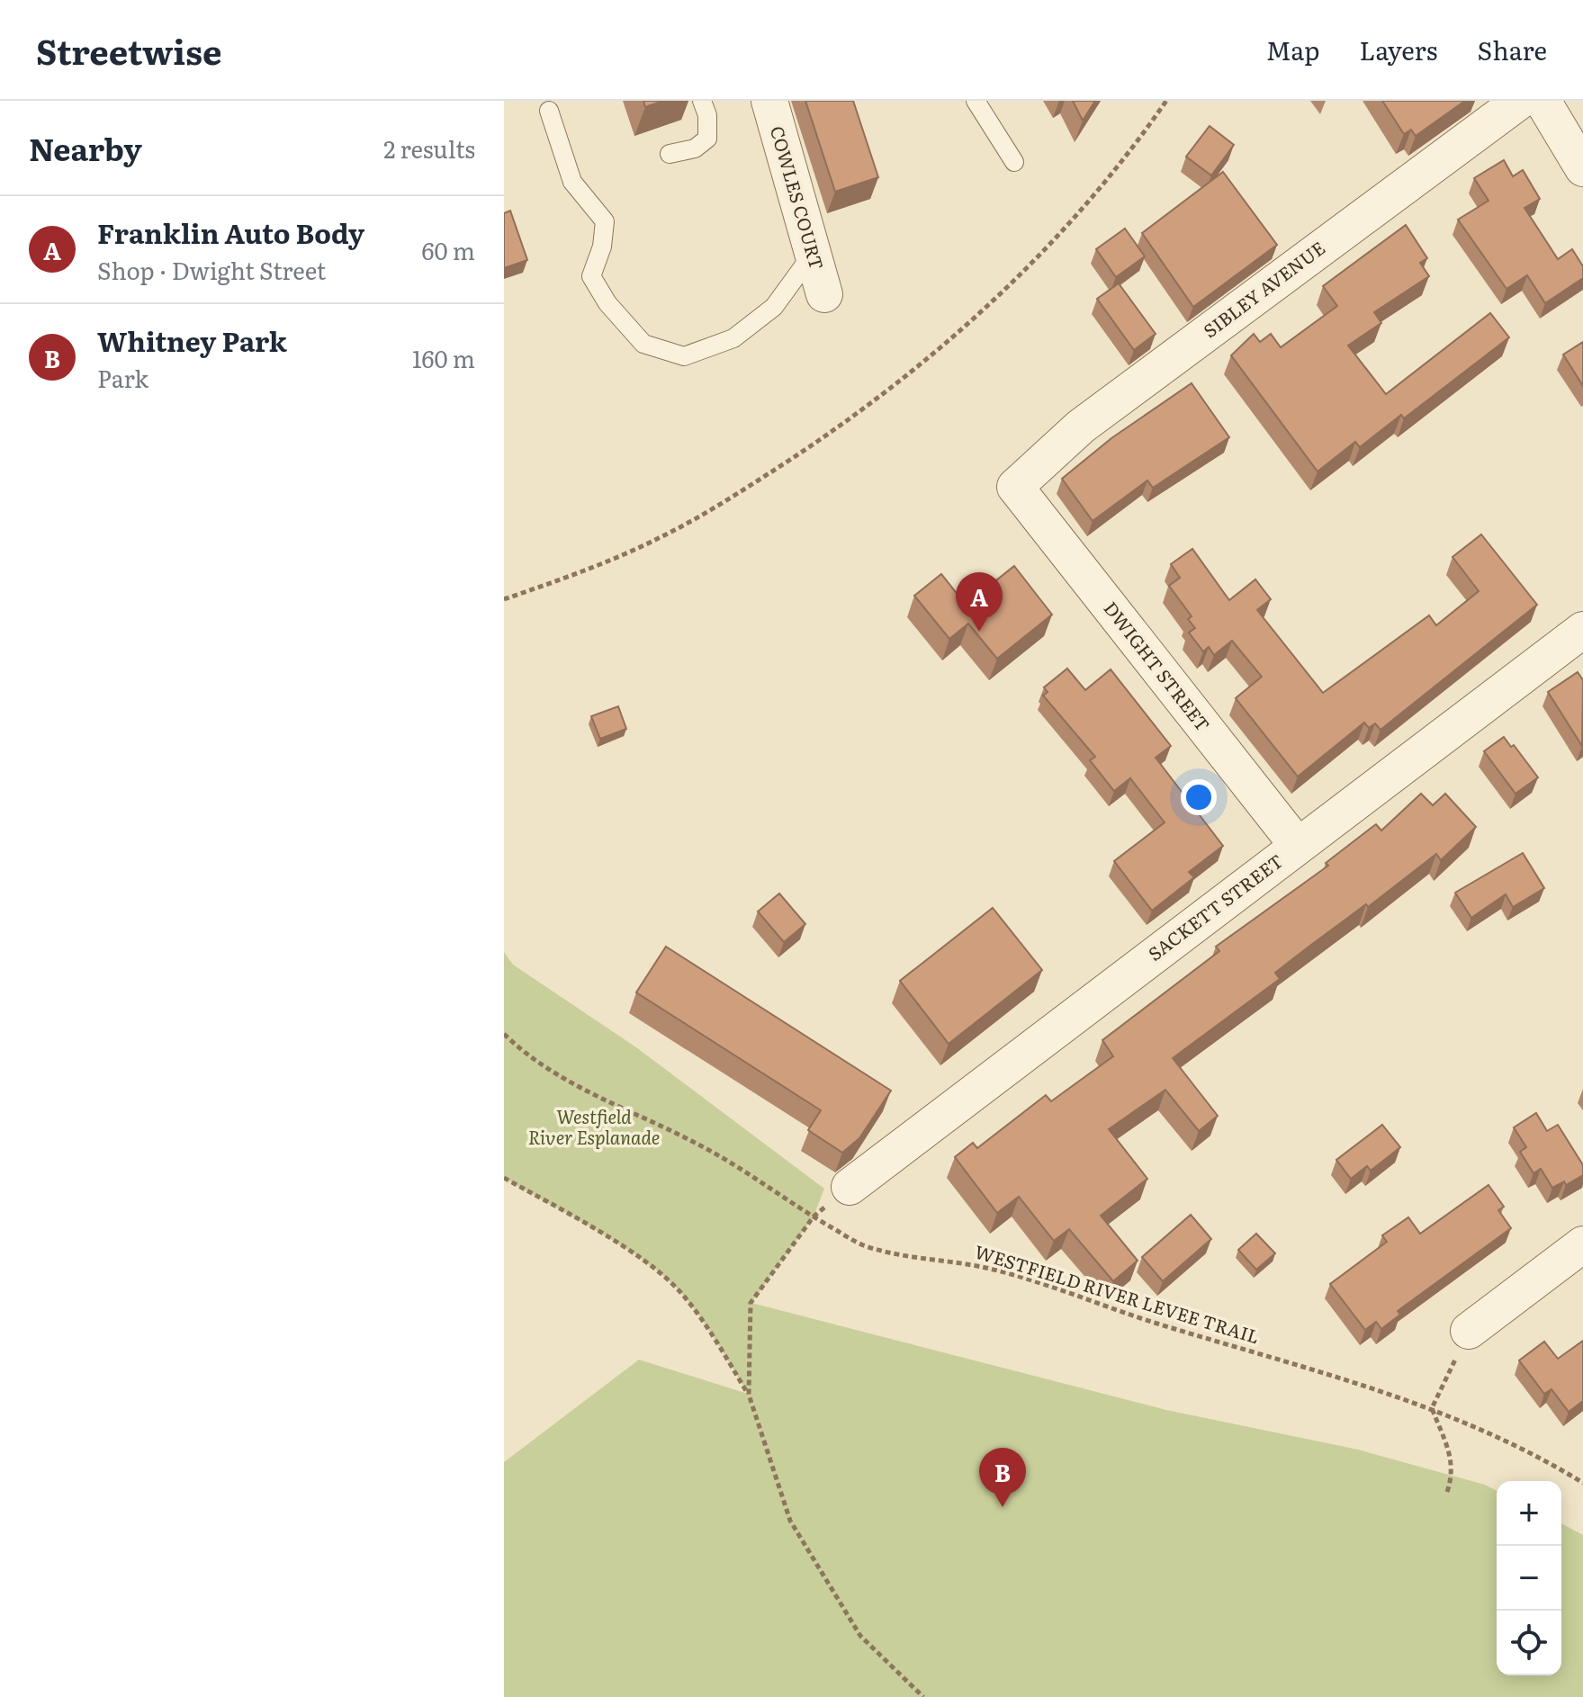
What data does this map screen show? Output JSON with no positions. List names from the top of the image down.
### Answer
{
  "streets": {
    "street": [
      "COWLES COURT",
      "SIBLEY AVENUE",
      "DWIGHT STREET",
      "SACKETT STREET"
    ],
    "path": ["WESTFIELD RIVER LEVEE TRAIL"]
  },
  "crossings": [
    ["SIBLEY AVENUE", "DWIGHT STREET"],
    ["DWIGHT STREET", "SACKETT STREET"]
  ],
  "parks": ["Westfield River Esplanade"],
  "page": {
    "header": "Streetwise",
    "nav": ["Map", "Layers", "Share"],
    "heading": ["Nearby", "2 results"],
    "list": [
      {
        "mark": "A",
        "name": "Franklin Auto Body",
        "note": "Shop · Dwight Street",
        "value": "60 m"
      },
      {
        "mark": "B",
        "name": "Whitney Park",
        "note": "Park",
        "value": "160 m"
      }
    ],
    "pins": ["A", "B"],
    "map_buttons": ["+", "−"]
  }
}
